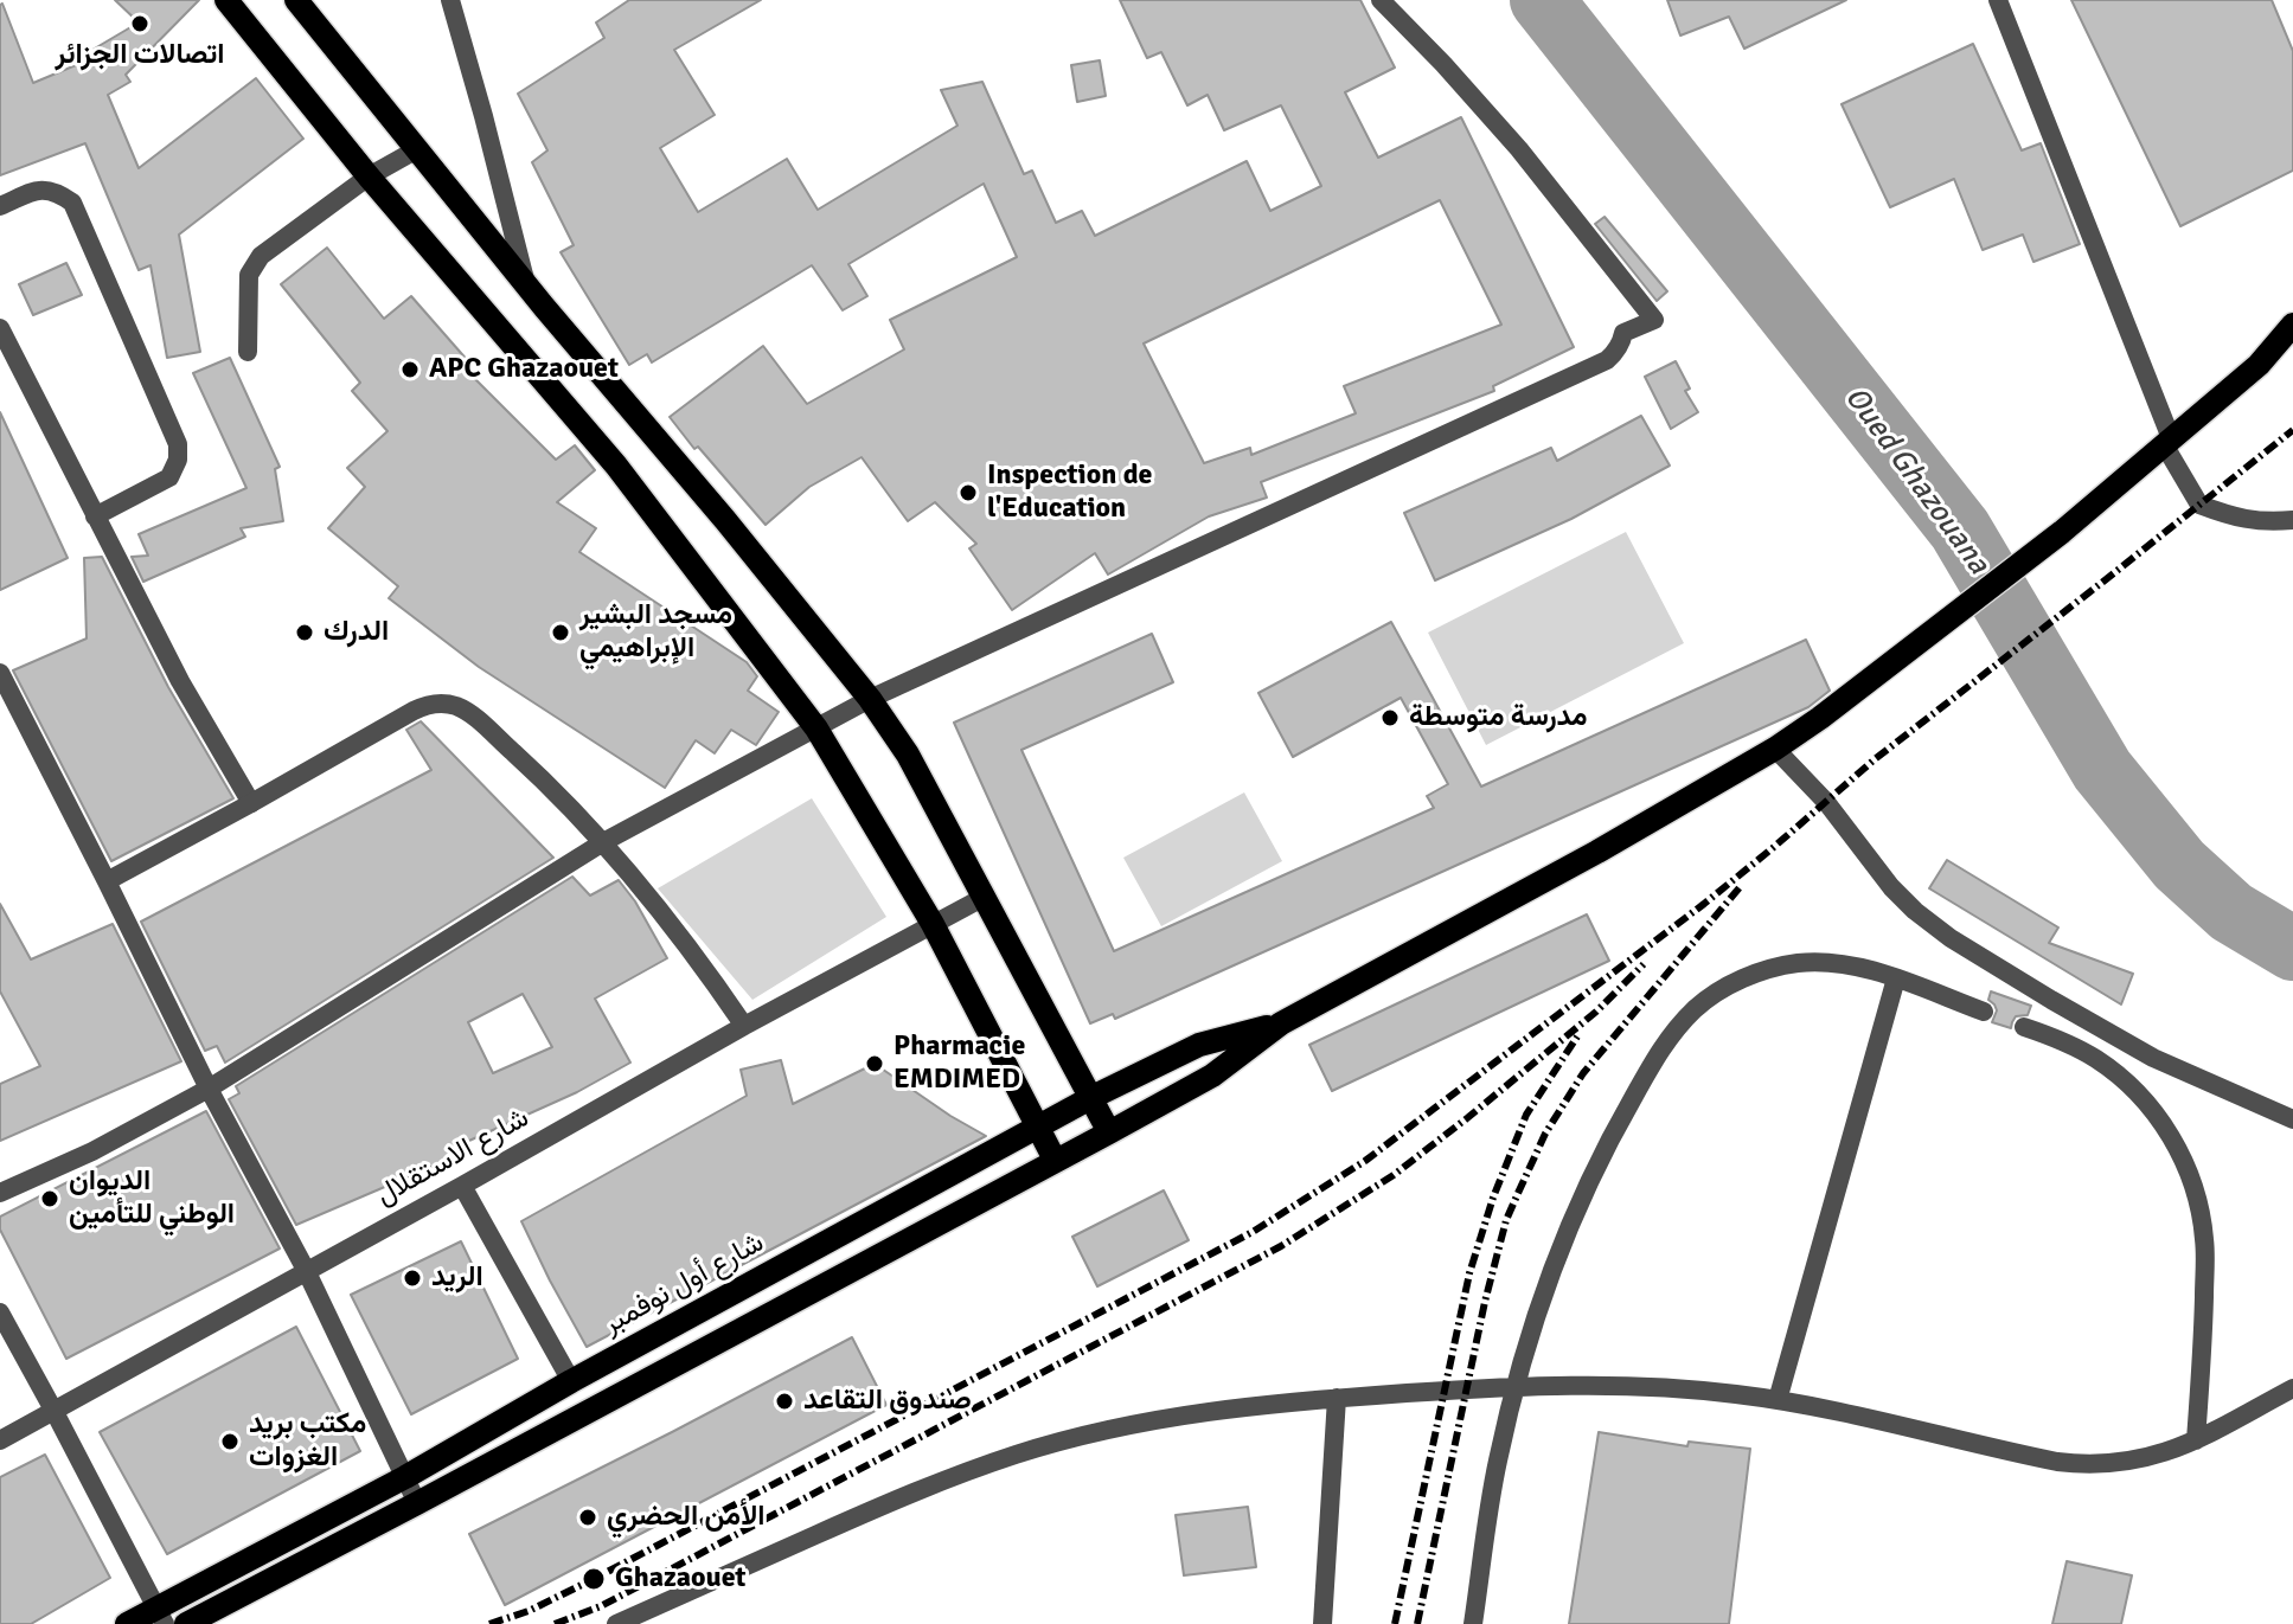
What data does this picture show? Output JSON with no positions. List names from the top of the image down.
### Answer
{
  "streets": {
    "main road": ["شارع أول نوفمبر"],
    "street": ["شارع الاستقلال"]
  },
  "water": ["Oued Ghazouana"],
  "places": [
    "اتصالات الجزائر",
    "APC Ghazaouet",
    "Inspection de l'Education",
    "الدرك",
    "مسجد البشير الإبراهيمي",
    "مدرسة متوسطة",
    "Pharmacie EMDIMED",
    "الديوان الوطني للتأمين",
    "الريد",
    "صندوق التقاعد",
    "مكتب بريد الغزوات",
    "الأمن الحضري",
    "Ghazaouet"
  ]
}
